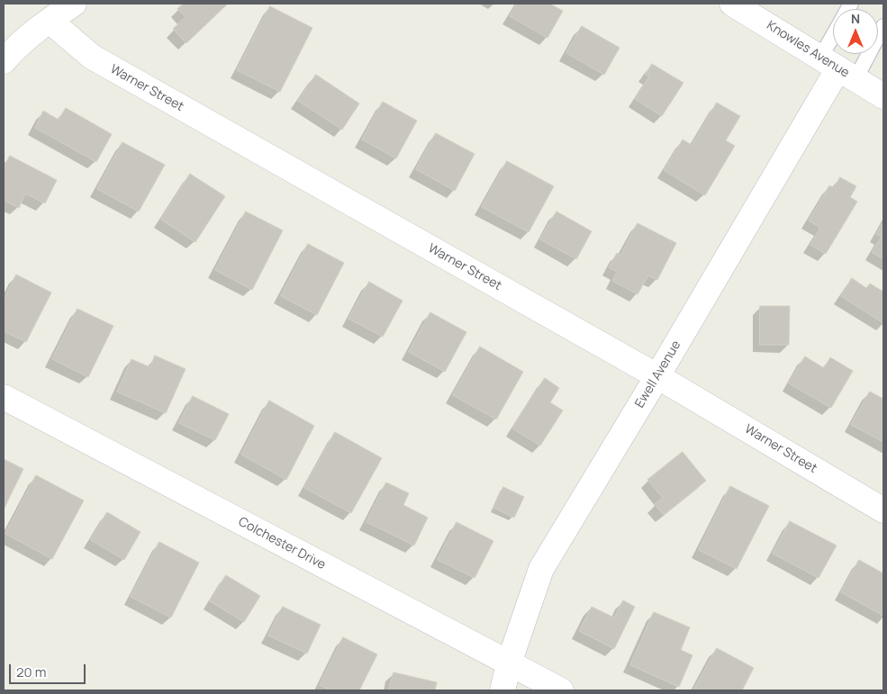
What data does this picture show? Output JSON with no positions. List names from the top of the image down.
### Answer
{
  "streets": {
    "street": [
      "Knowles Avenue",
      "Warner Street",
      "Ewell Avenue",
      "Colchester Drive"
    ]
  },
  "crossings": [
    ["Knowles Avenue", "Ewell Avenue"],
    ["Warner Street", "Ewell Avenue"],
    ["Ewell Avenue", "Colchester Drive"]
  ],
  "scale_bar": "20 m",
  "north": "top"
}
